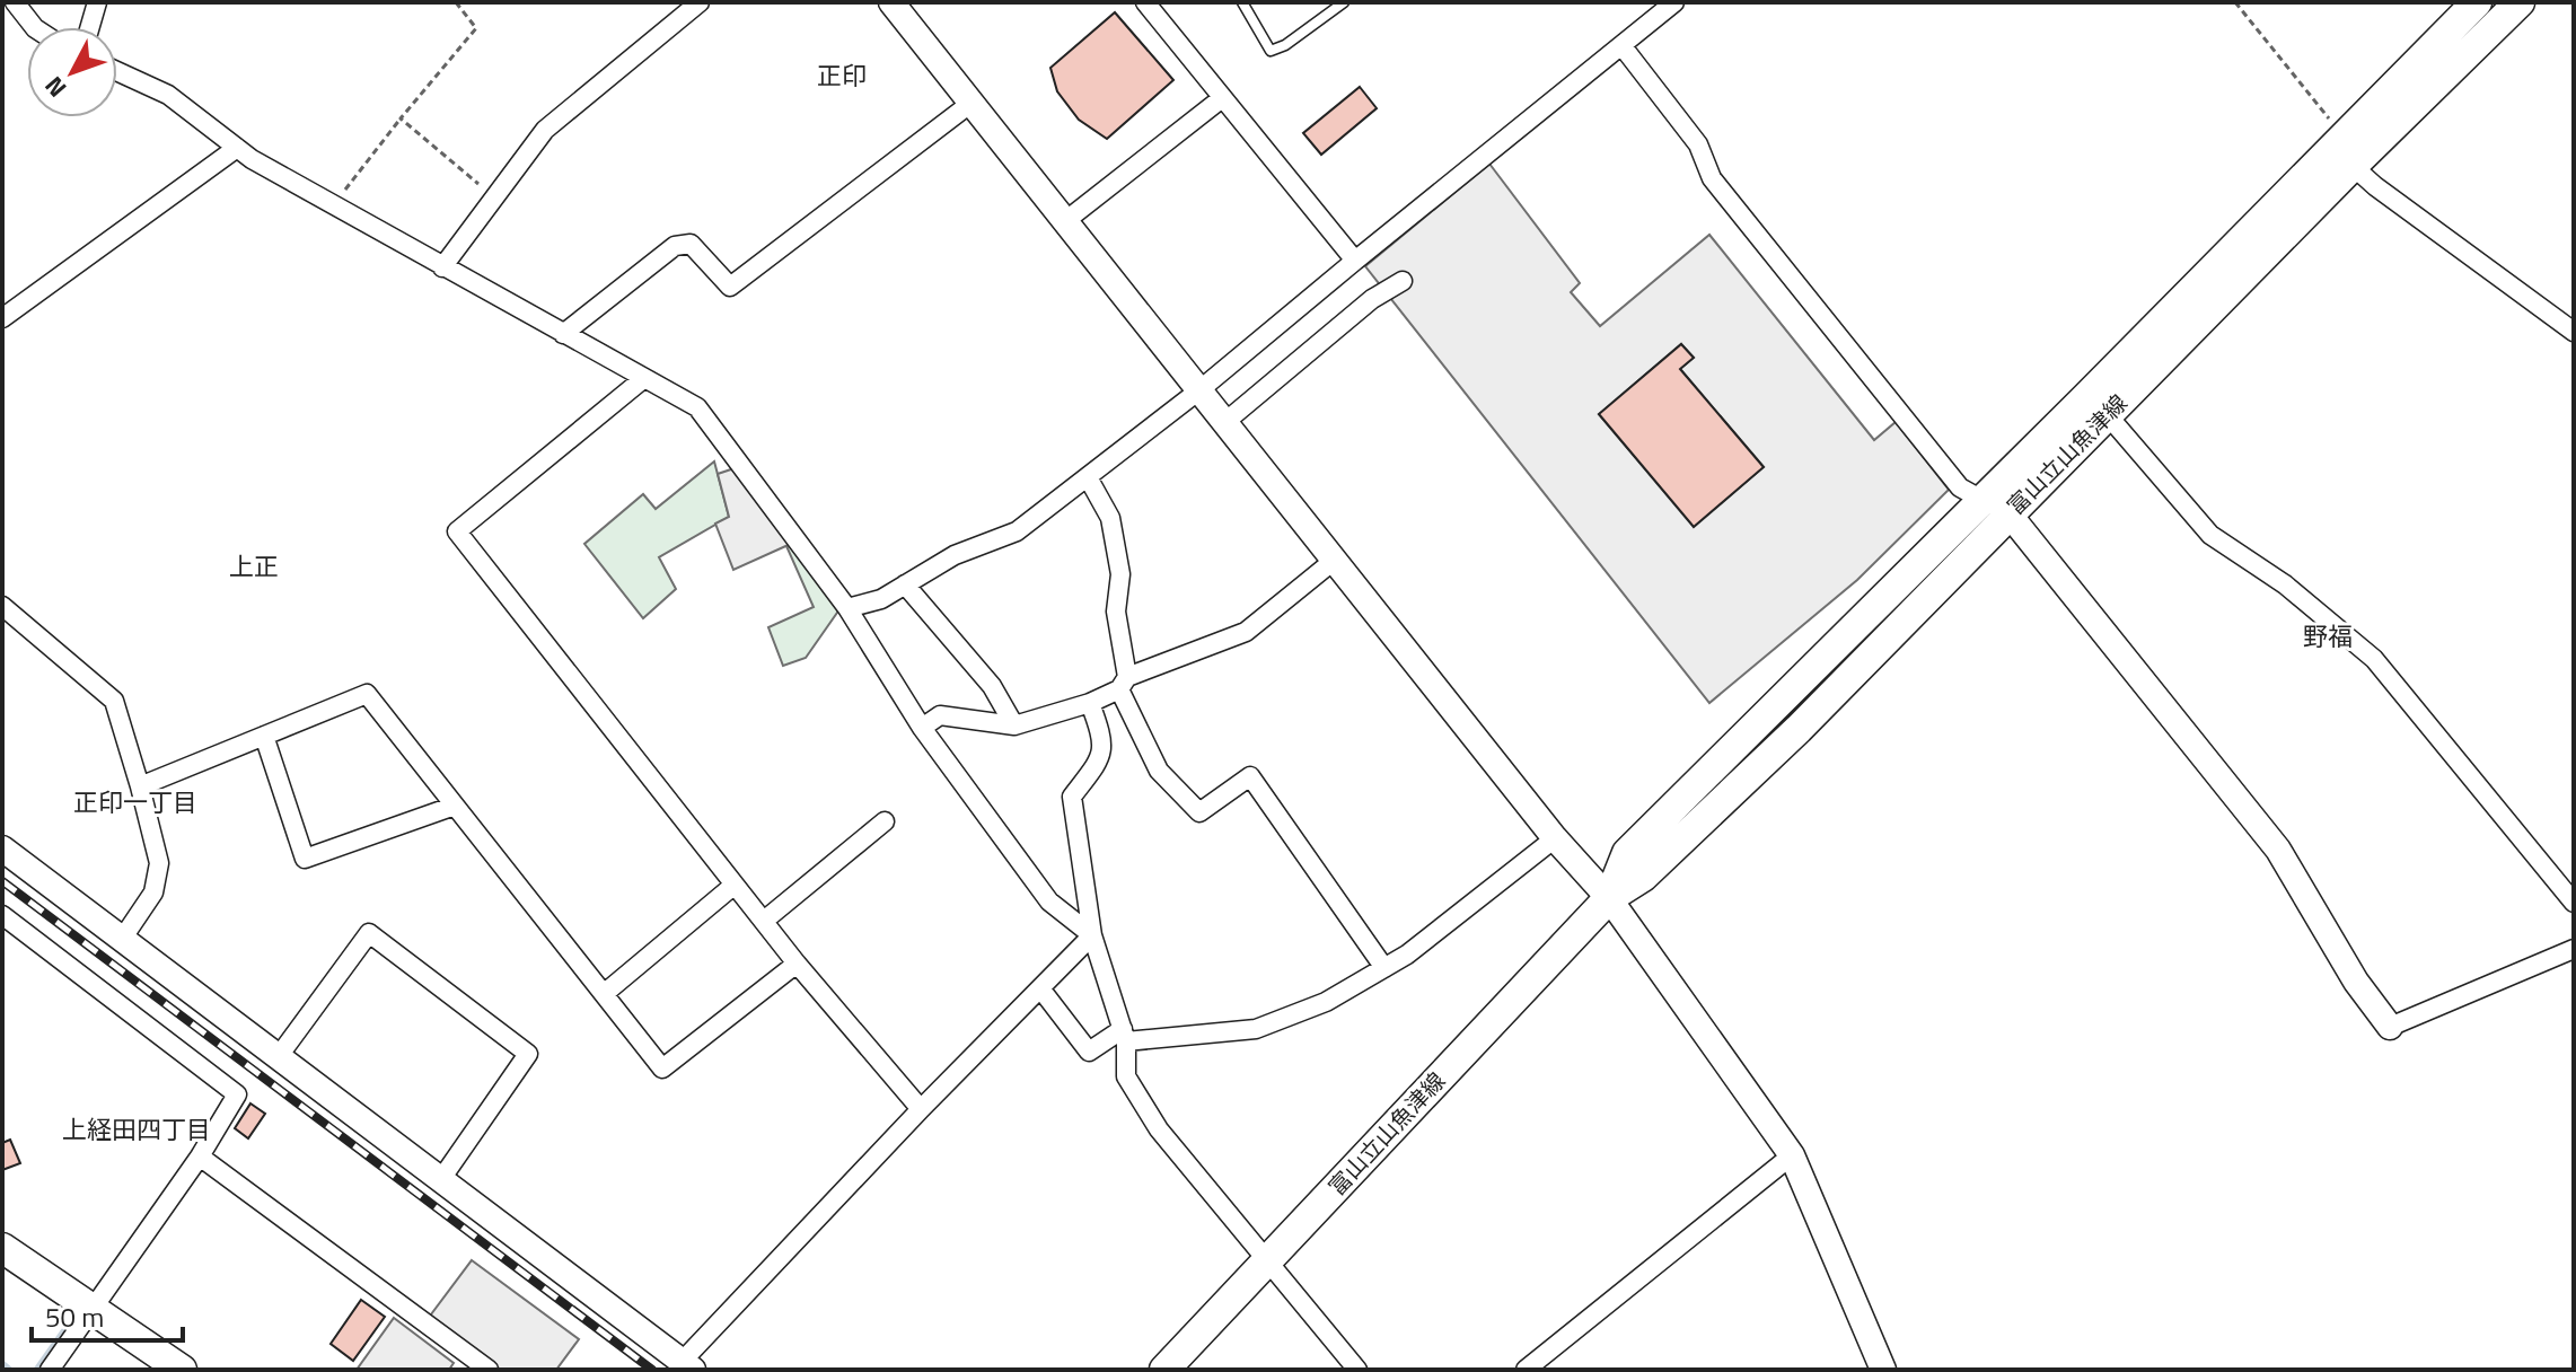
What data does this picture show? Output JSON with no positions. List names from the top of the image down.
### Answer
{
  "streets": {
    "main road": ["富山立山魚津線"]
  },
  "districts": [
    "正印",
    "上正",
    "野福",
    "正印一丁目",
    "上経田四丁目"
  ],
  "scale_bar": "50 m",
  "north": "bottom left"
}
